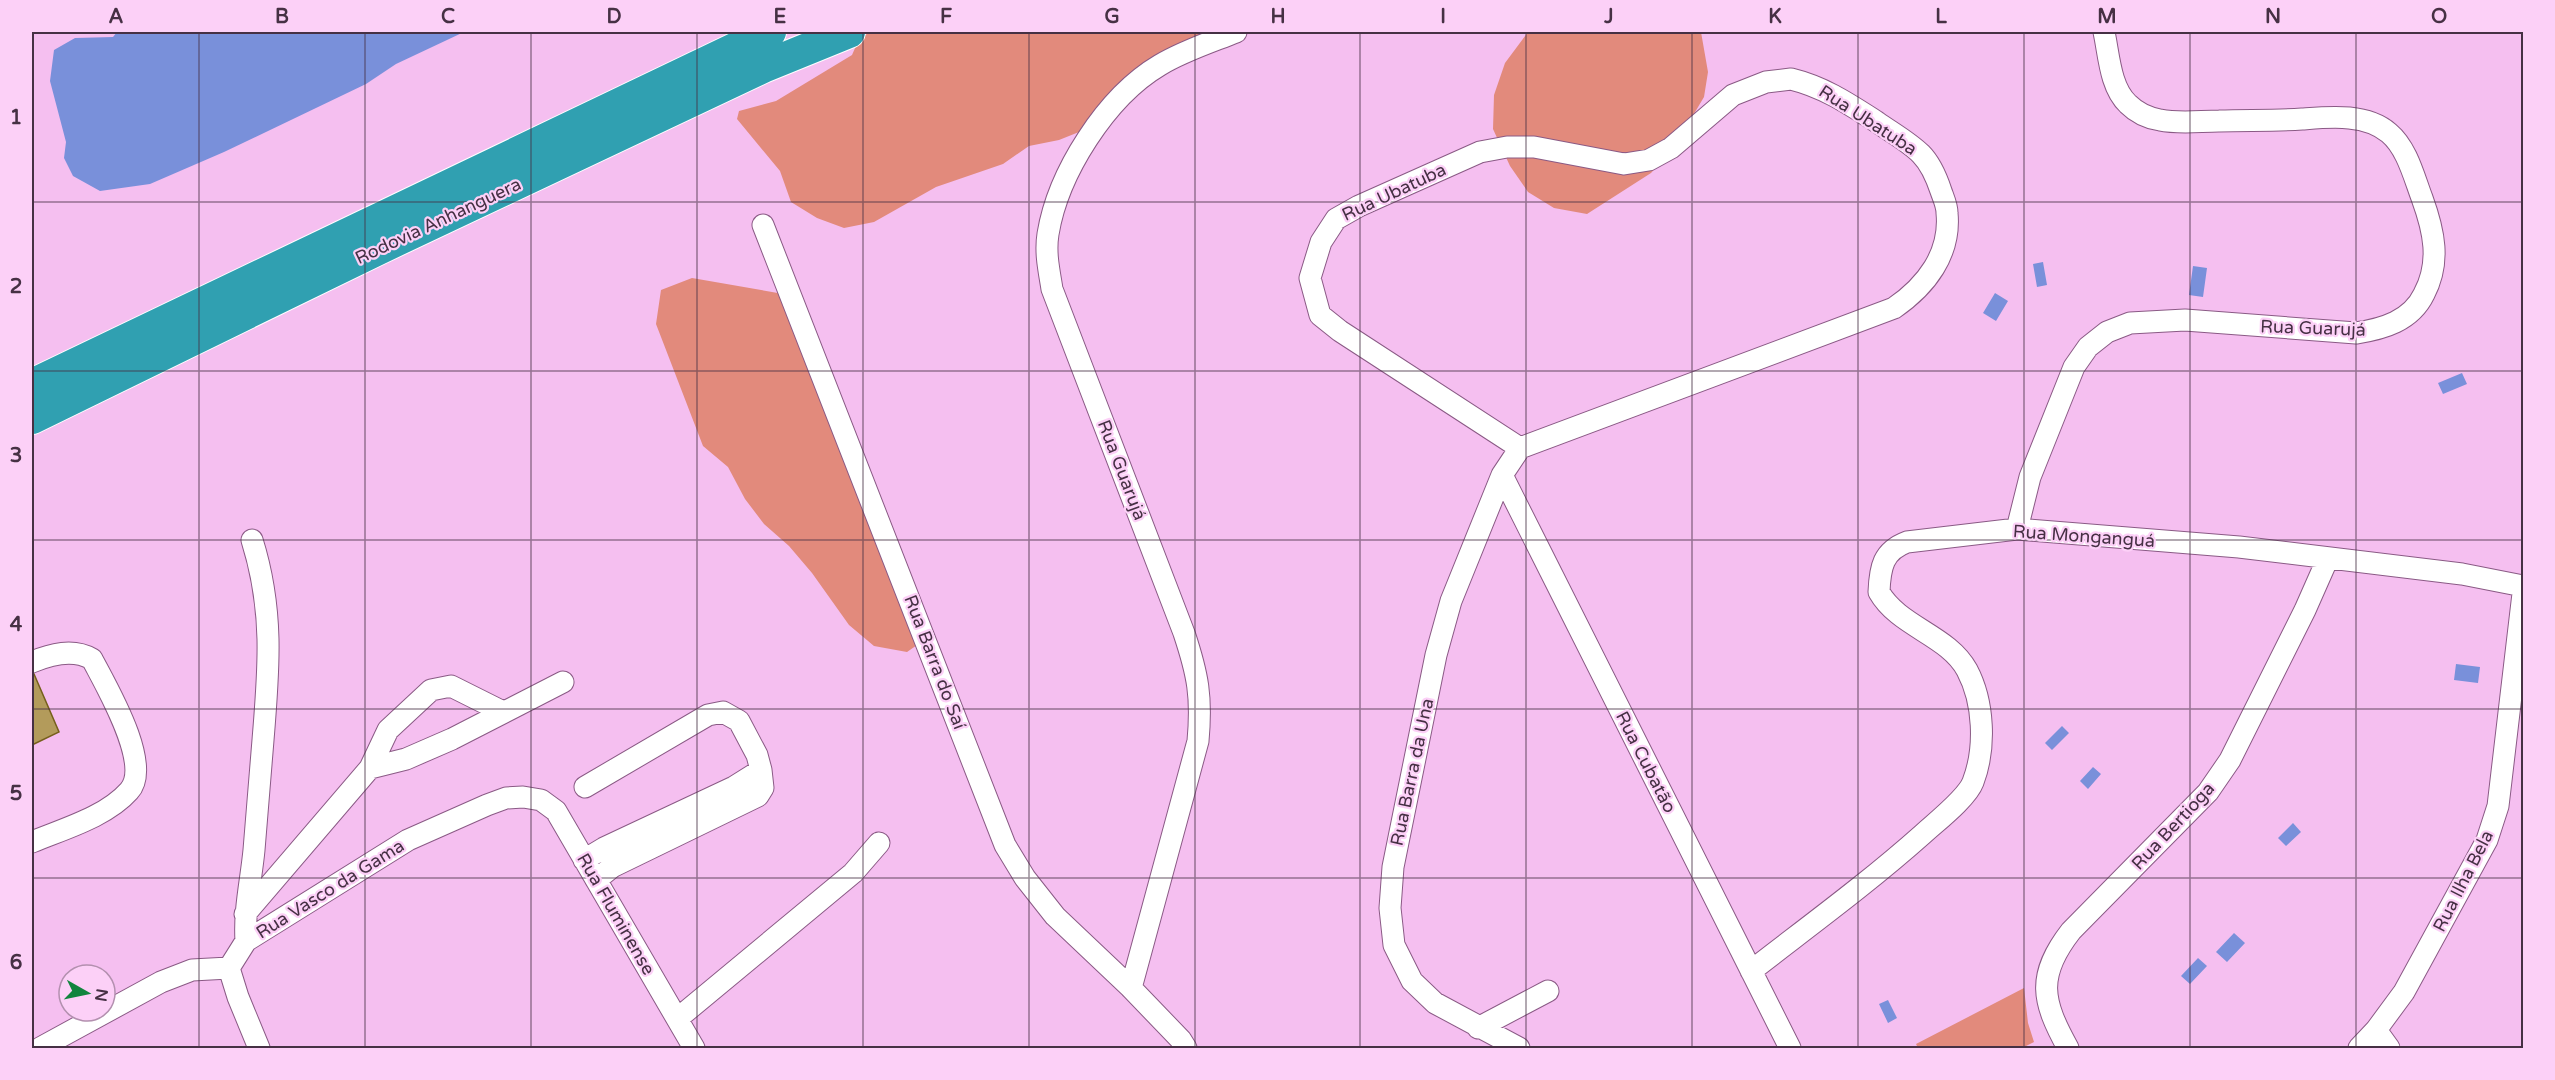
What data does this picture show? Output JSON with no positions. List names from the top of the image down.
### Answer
{
  "streets": {
    "highway": ["Rodovia Anhanguera"],
    "street": [
      "Rua Ubatuba",
      "Rua Guarujá",
      "Rua Monganguá",
      "Rua Barra do Saí",
      "Rua Cubatão",
      "Rua Barra da Una",
      "Rua Bertioga",
      "Rua Ilha Bela",
      "Rua Vasco da Gama",
      "Rua Fluminense"
    ]
  },
  "crossings": [
    ["Rua Ubatuba", "Rua Barra da Una"],
    ["Rua Guarujá", "Rua Monganguá"],
    ["Rua Guarujá", "Rua Barra do Saí"],
    ["Rua Monganguá", "Rua Cubatão"],
    ["Rua Monganguá", "Rua Bertioga"],
    ["Rua Monganguá", "Rua Ilha Bela"],
    ["Rua Cubatão", "Rua Barra da Una"],
    ["Rua Vasco da Gama", "Rua Fluminense"]
  ],
  "north": "right",
  "grid": {
    "columns": [
      "A",
      "B",
      "C",
      "D",
      "E",
      "F",
      "G",
      "H",
      "I",
      "J",
      "K",
      "L",
      "M",
      "N",
      "O"
    ],
    "rows": [
      "1",
      "2",
      "3",
      "4",
      "5",
      "6"
    ]
  }
}
